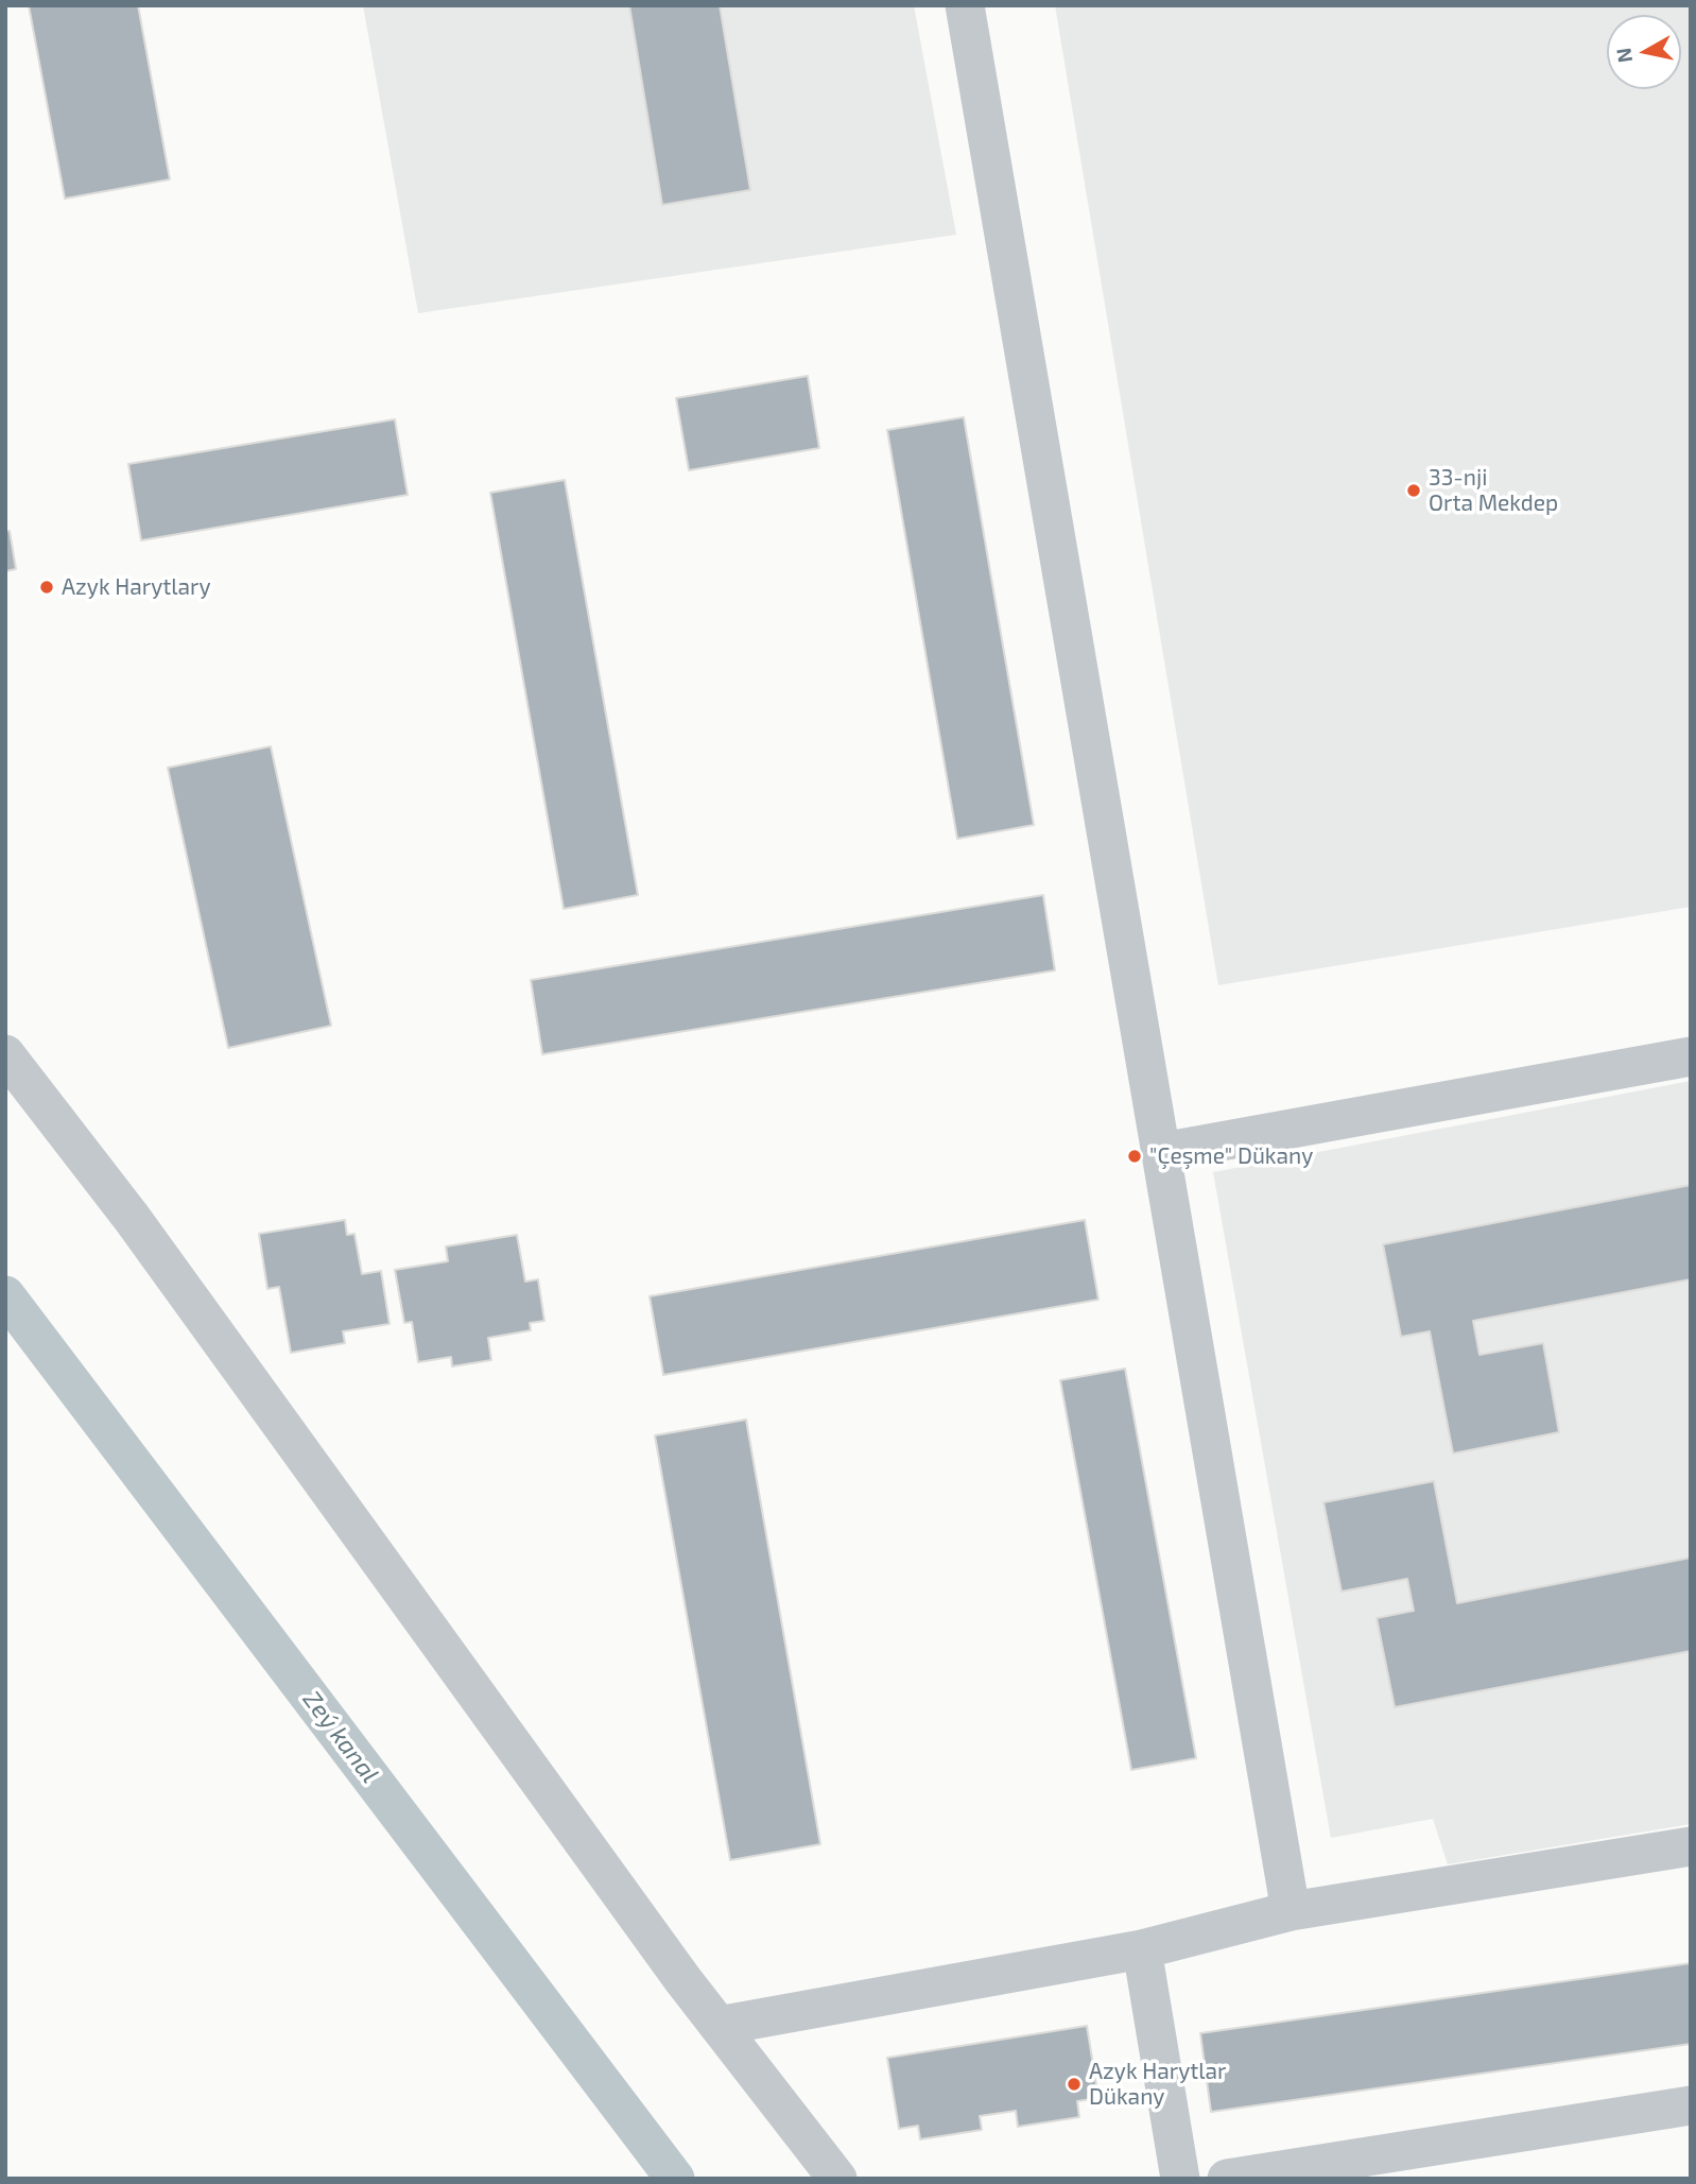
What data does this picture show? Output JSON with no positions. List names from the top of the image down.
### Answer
{
  "water": ["Zeý kanal"],
  "places": [
    "33-nji Orta Mekdep",
    "Azyk Harytlary",
    "\"Çeşme\" Dükany",
    "Azyk Harytlar Dükany"
  ],
  "north": "left"
}
